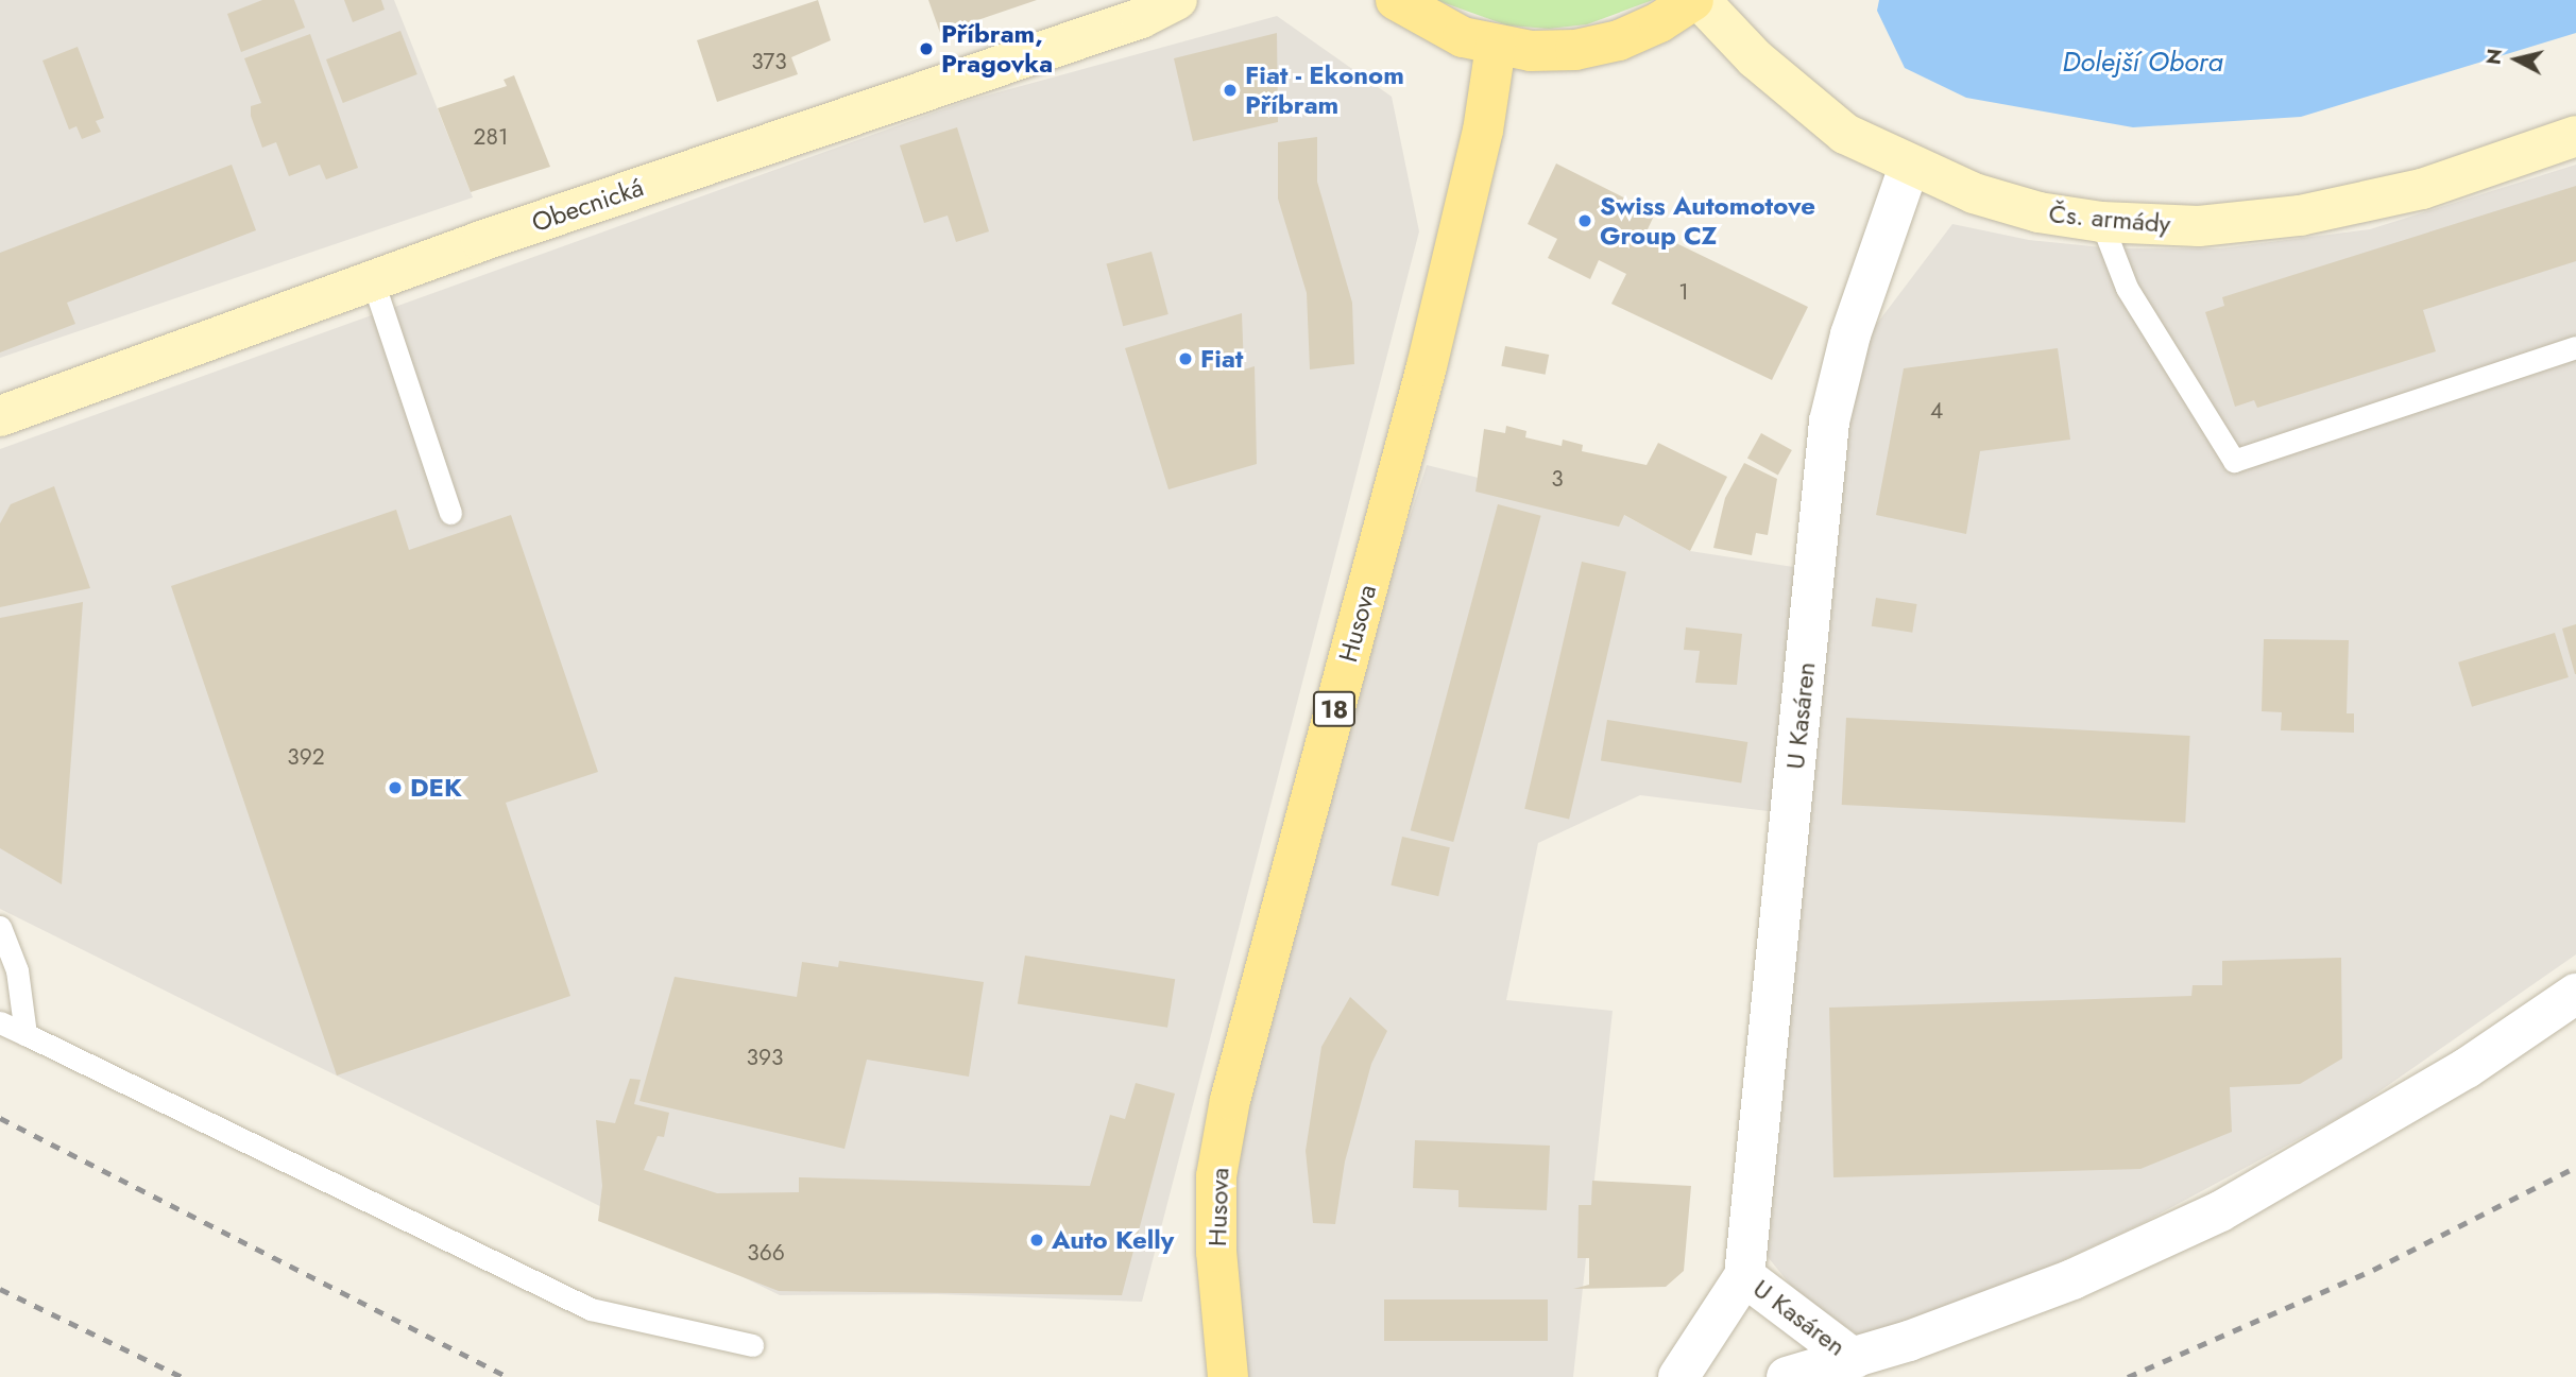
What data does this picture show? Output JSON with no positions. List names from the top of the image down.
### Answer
{
  "streets": {
    "main road": ["Husova", "18"],
    "street": ["Obecnická", "Čs. armády", "U Kasáren"]
  },
  "crossings": [
    ["Čs. armády", "U Kasáren"]
  ],
  "water": ["Dolejší Obora"],
  "places": [
    "Příbram, Pragovka",
    "Fiat - Ekonom Příbram",
    "Swiss Automotove Group CZ",
    "Fiat",
    "DEK",
    "Auto Kelly"
  ],
  "house_numbers": [
    "373",
    "281",
    "1",
    "4",
    "3",
    "392",
    "393",
    "366"
  ],
  "north": "left"
}
